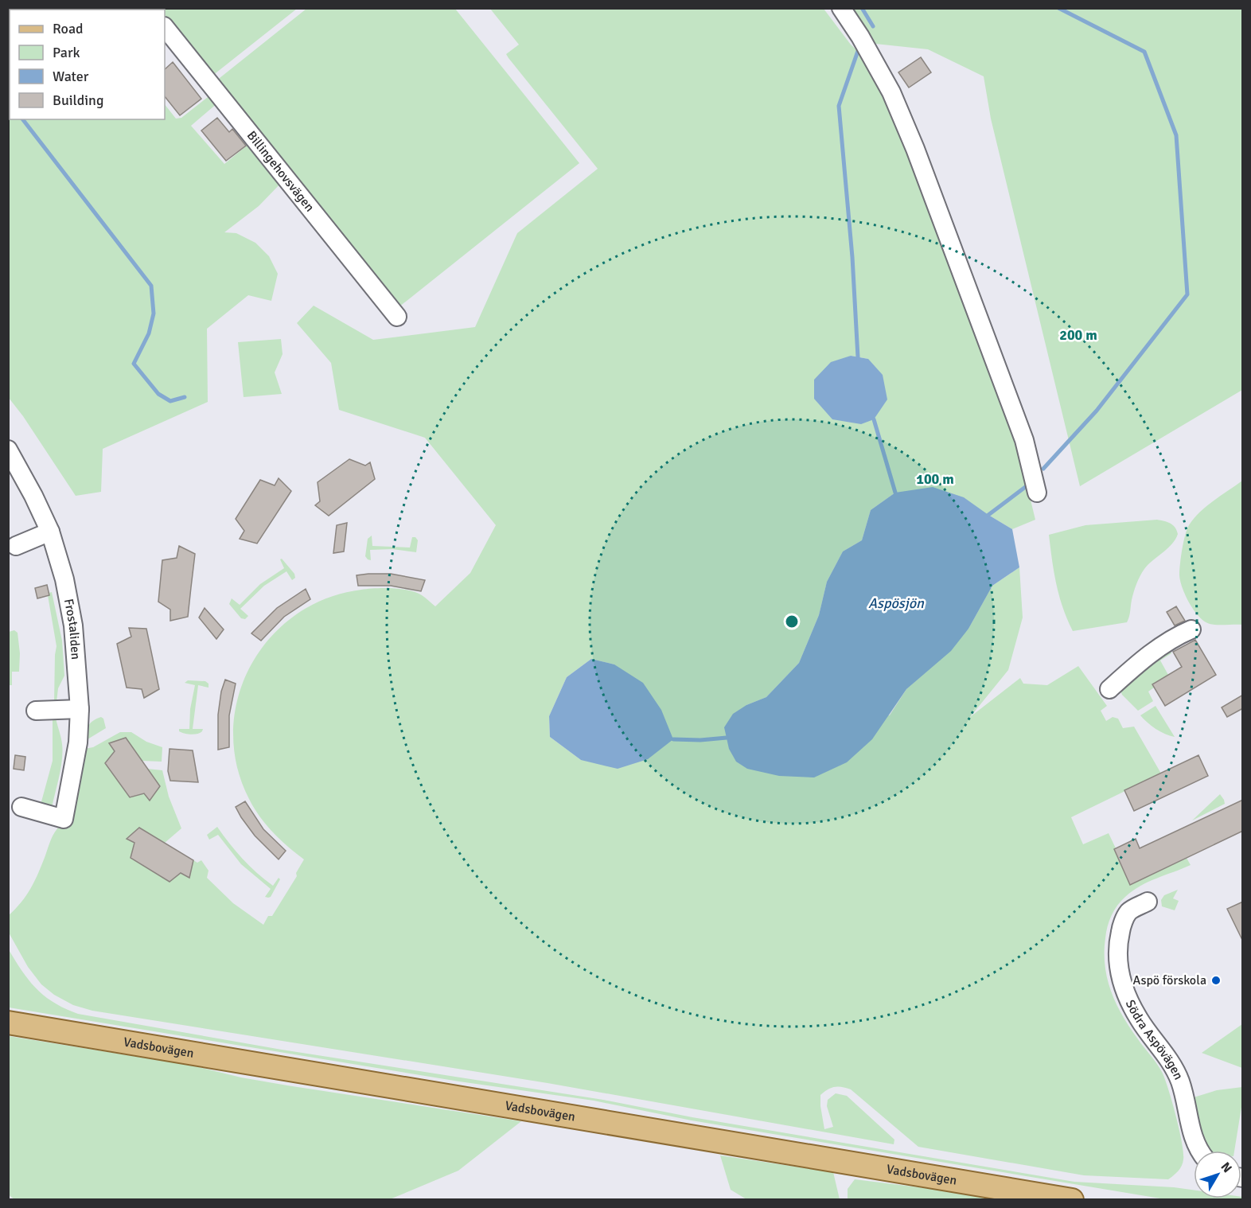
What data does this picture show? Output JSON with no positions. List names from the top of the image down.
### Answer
{
  "streets": {
    "main road": ["Vadsbovägen"],
    "street": ["Billingehovsvägen", "Frostaliden", "Södra Aspövägen"]
  },
  "water": ["Aspösjön"],
  "places": ["Aspö förskola"],
  "legend": [
    "Road",
    "Park",
    "Water",
    "Building"
  ],
  "north": "top right",
  "rings": ["200 m", "100 m"]
}
